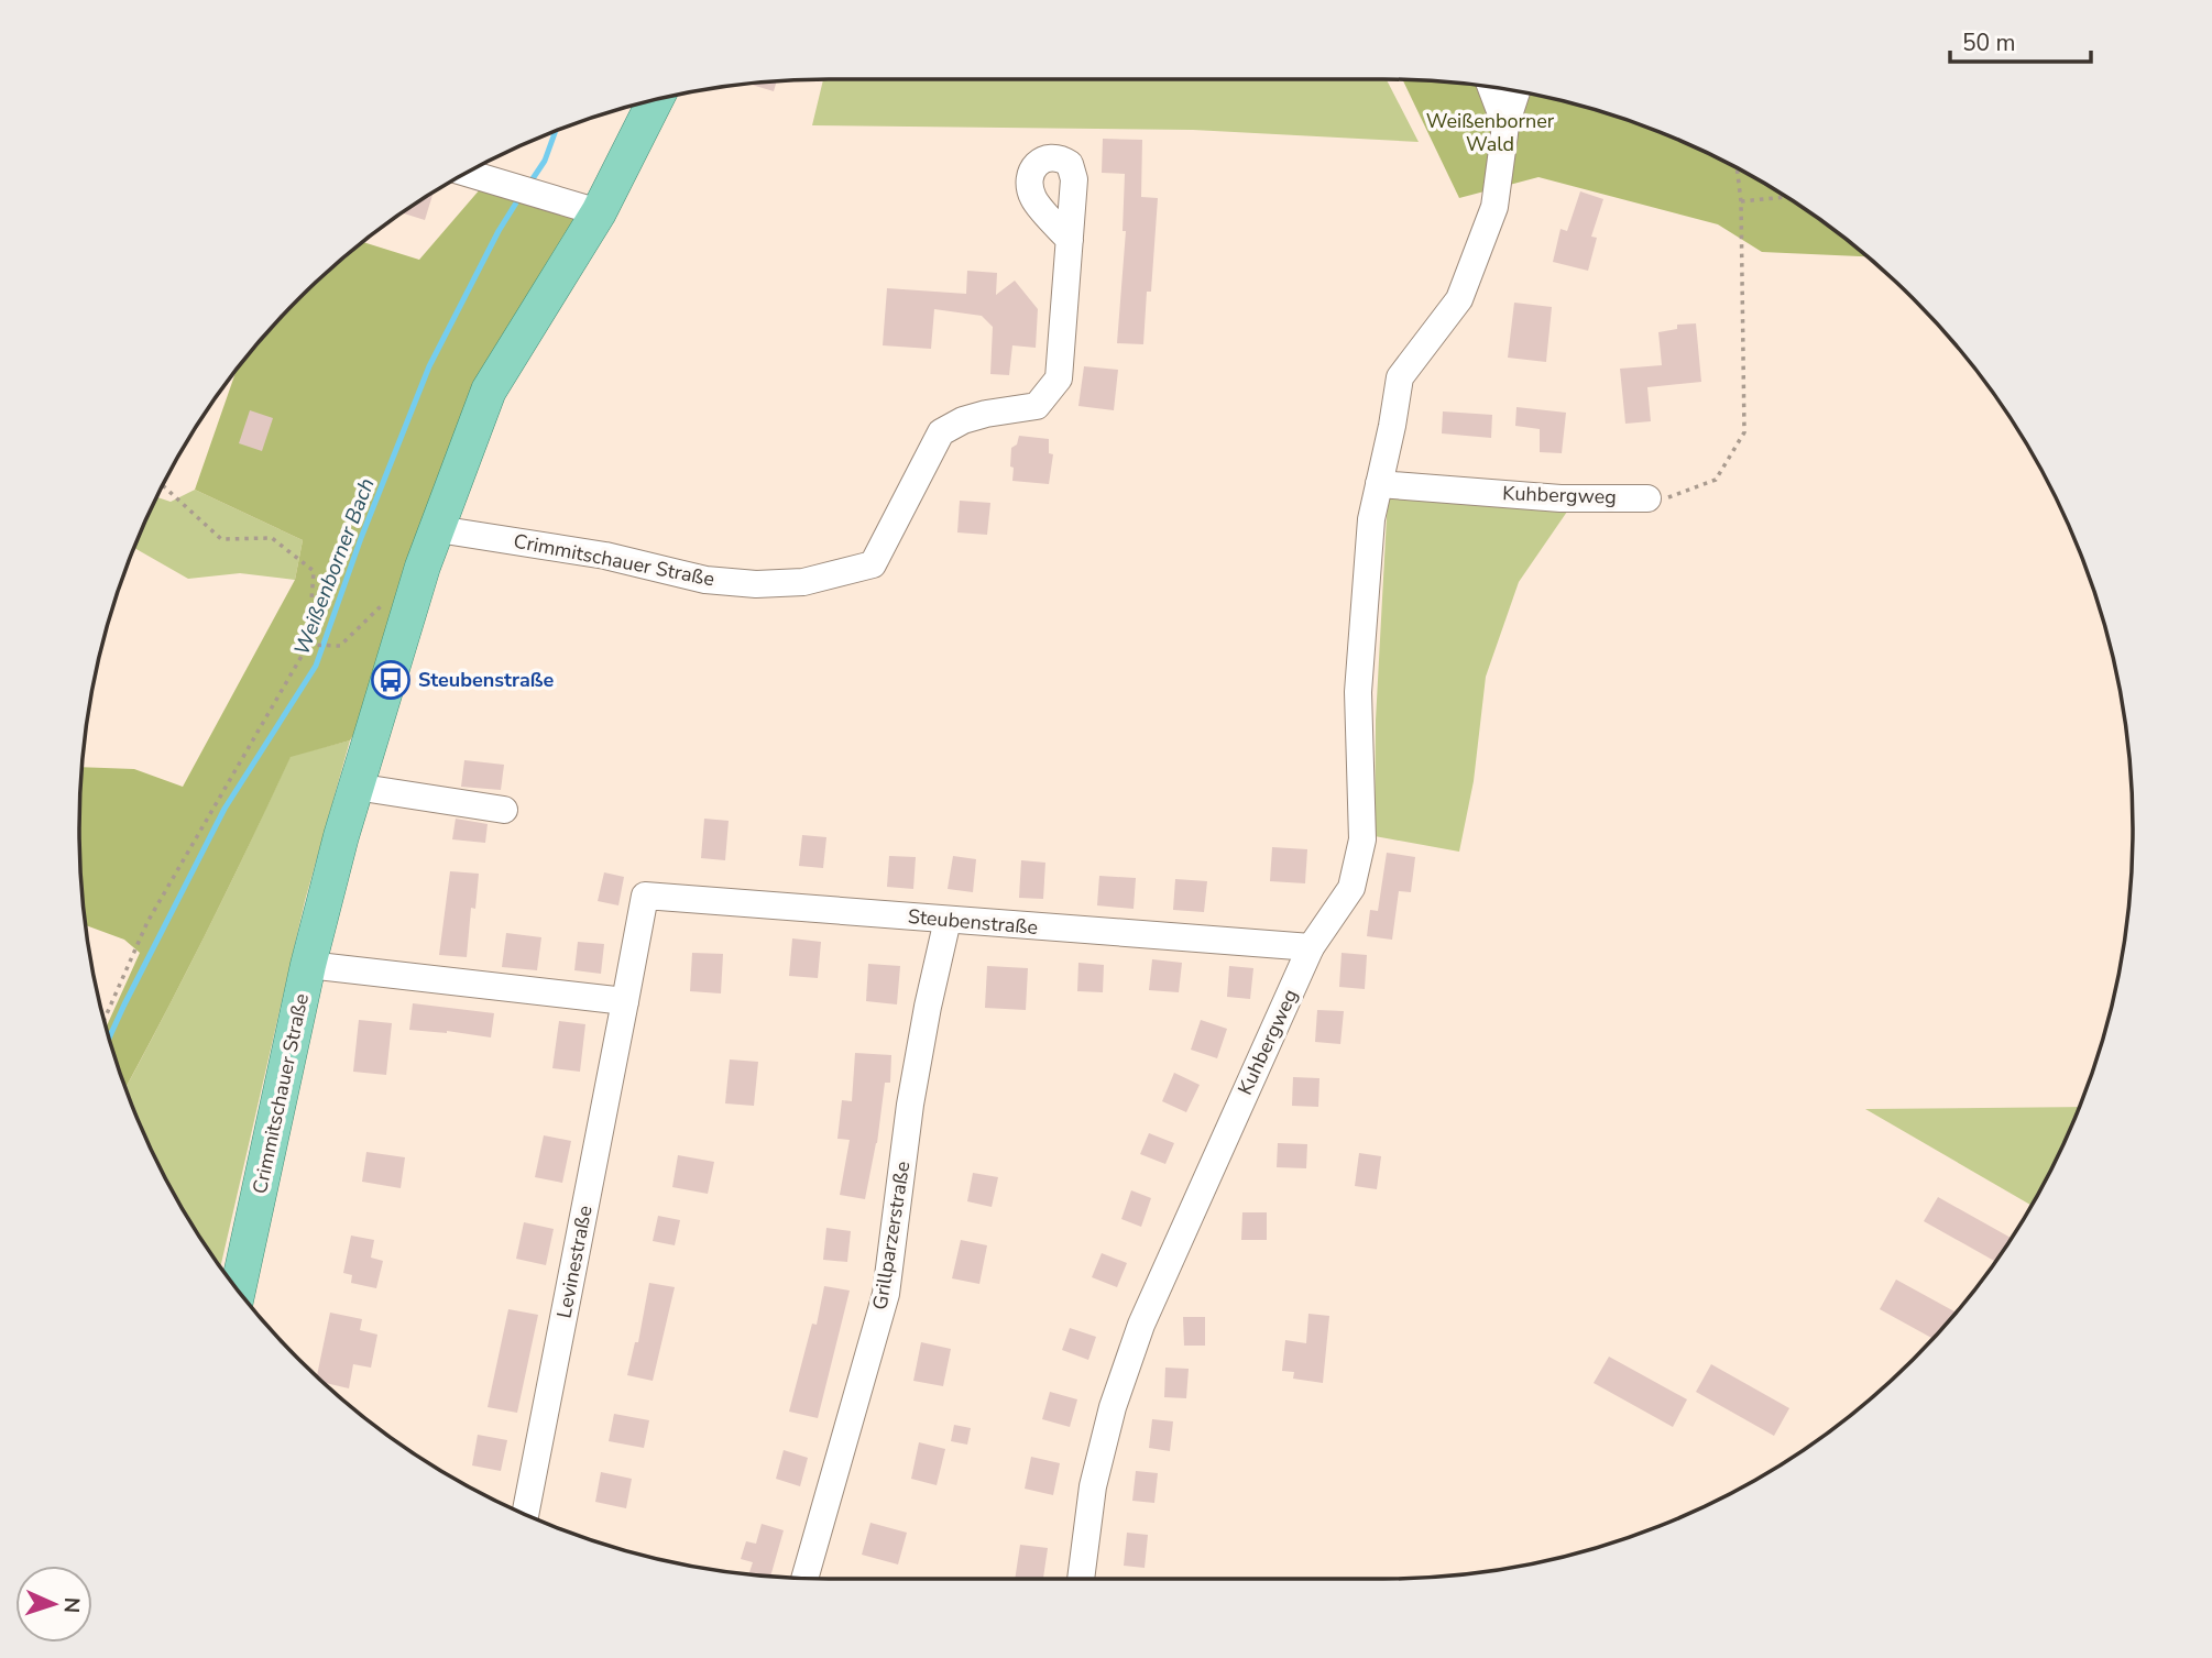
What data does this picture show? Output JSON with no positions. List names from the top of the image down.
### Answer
{
  "streets": {
    "main road": ["Crimmitschauer Straße"],
    "street": [
      "Kuhbergweg",
      "Steubenstraße",
      "Grillparzerstraße",
      "Levinestraße"
    ]
  },
  "crossings": [
    ["Kuhbergweg", "Steubenstraße"],
    ["Steubenstraße", "Grillparzerstraße"],
    ["Steubenstraße", "Levinestraße"]
  ],
  "water": ["Weißenborner Bach"],
  "parks": ["Weißenborner Wald"],
  "places": {
    "bus stop": ["Steubenstraße"]
  },
  "scale_bar": "50 m",
  "north": "right"
}
